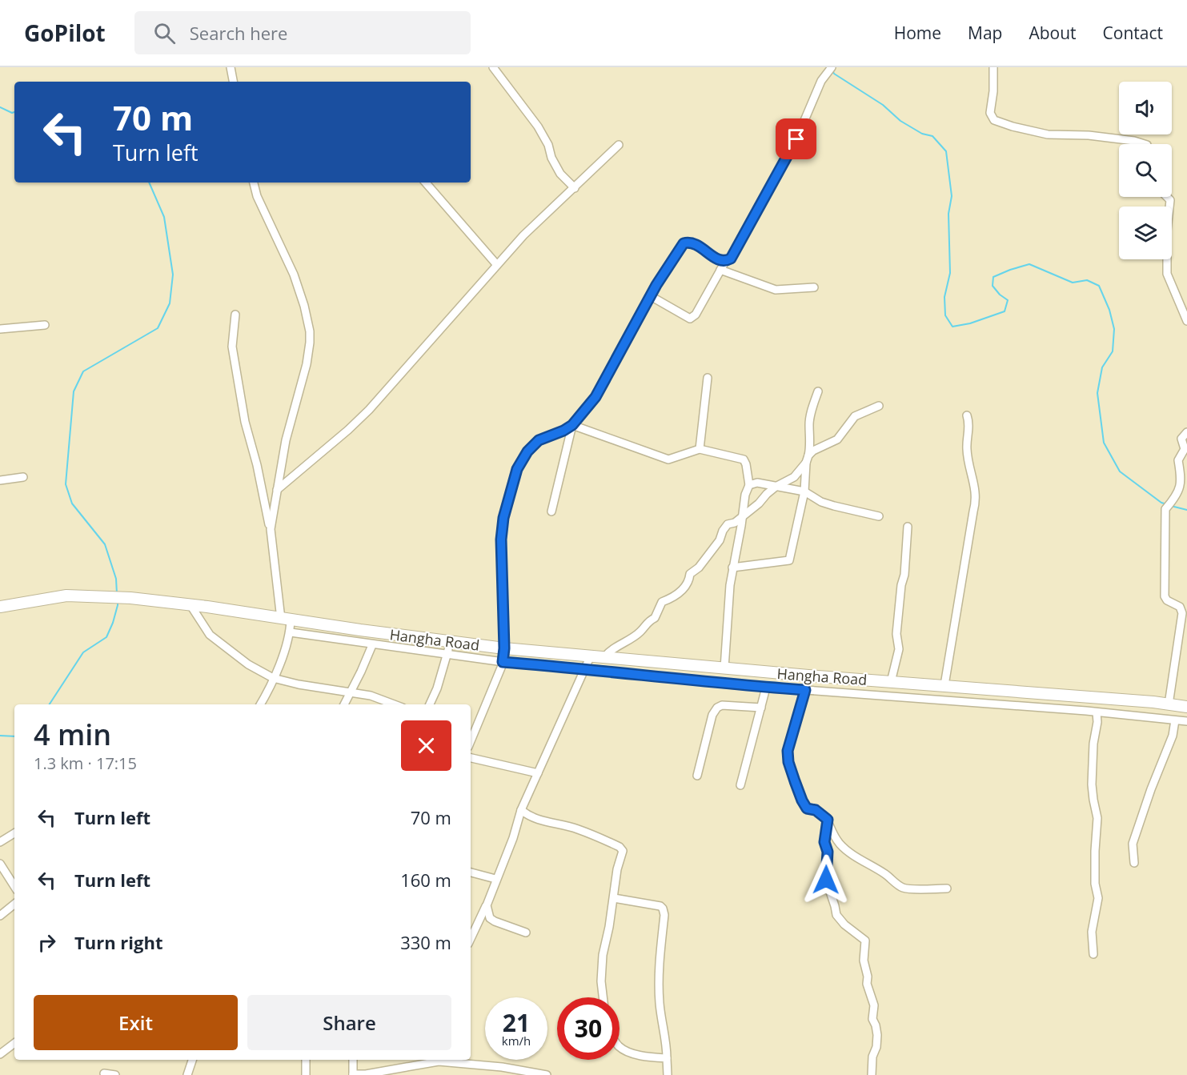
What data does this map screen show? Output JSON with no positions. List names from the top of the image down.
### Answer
{
  "streets": {
    "highway": ["Hangha Road"]
  },
  "page": {
    "header": "GoPilot",
    "search": "Search here",
    "nav": [
      "Home",
      "Map",
      "About",
      "Contact"
    ],
    "turn": ["70 m", "Turn left"],
    "heading": ["4 min", "1.3 km · 17:15"],
    "list": [
      {
        "name": "Turn left",
        "value": "70 m"
      },
      {
        "name": "Turn left",
        "value": "160 m"
      },
      {
        "name": "Turn right",
        "value": "330 m"
      }
    ],
    "buttons": ["Exit", "Share"],
    "speed": "21 km/h",
    "limit": "30"
  }
}
